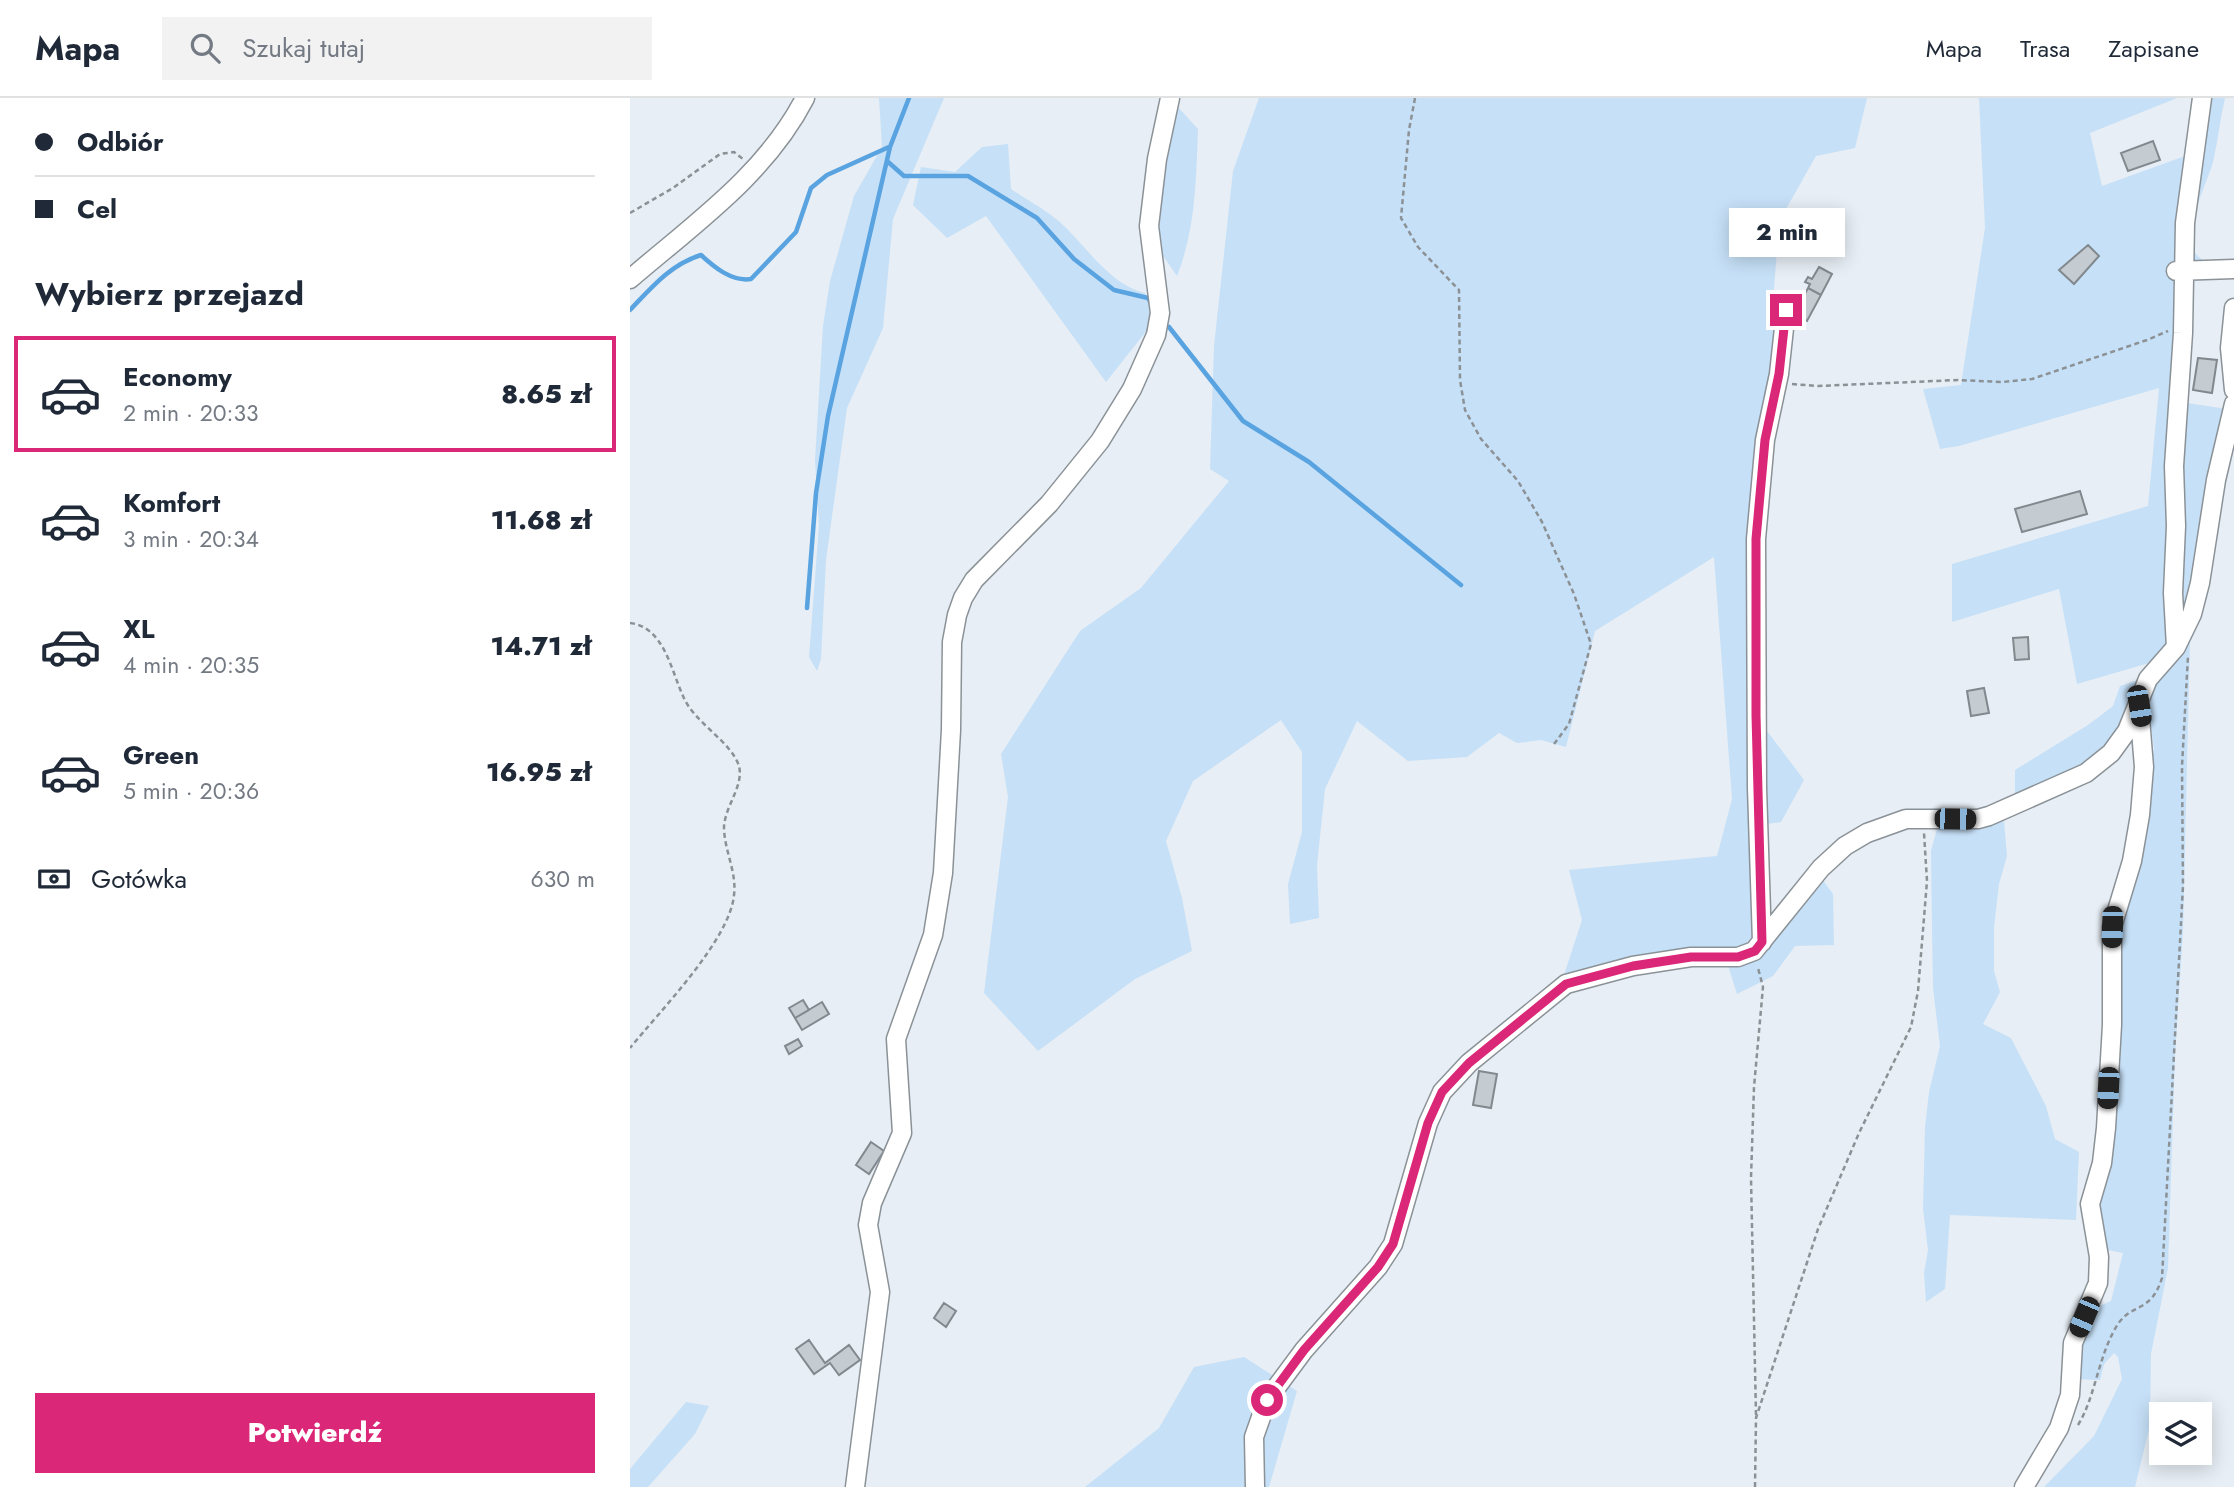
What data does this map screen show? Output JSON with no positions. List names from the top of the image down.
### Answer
{
  "page": {
    "header": "Mapa",
    "search": "Szukaj tutaj",
    "nav": ["Mapa", "Trasa", "Zapisane"],
    "banner": ["Odbiór", "Cel"],
    "bubble": "2 min",
    "heading": "Wybierz przejazd",
    "list": [
      {
        "name": "Economy",
        "note": "2 min · 20:33",
        "value": "8.65 zł"
      },
      {
        "name": "Komfort",
        "note": "3 min · 20:34",
        "value": "11.68 zł"
      },
      {
        "name": "XL",
        "note": "4 min · 20:35",
        "value": "14.71 zł"
      },
      {
        "name": "Green",
        "note": "5 min · 20:36",
        "value": "16.95 zł"
      }
    ],
    "pay": ["Gotówka", "630 m"],
    "buttons": "Potwierdź"
  }
}
